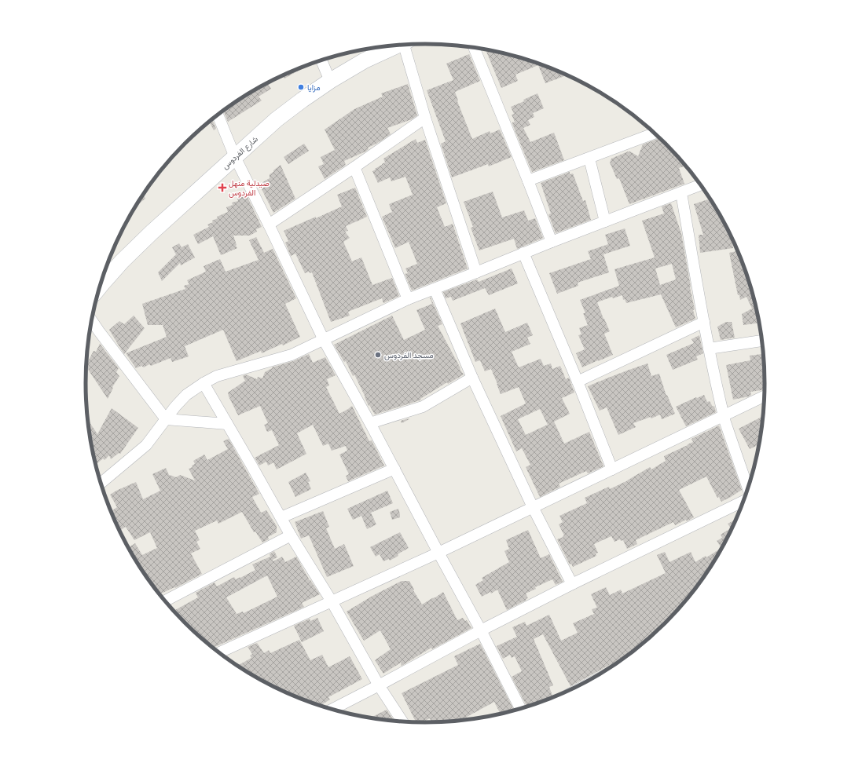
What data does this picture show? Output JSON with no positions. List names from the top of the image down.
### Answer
{
  "streets": {
    "street": ["شارع الفردوس"]
  },
  "places": {
    "other": ["مزايا", "مسجد الفردوس"],
    "health": ["صيدلية منهل الفردوس"]
  }
}
